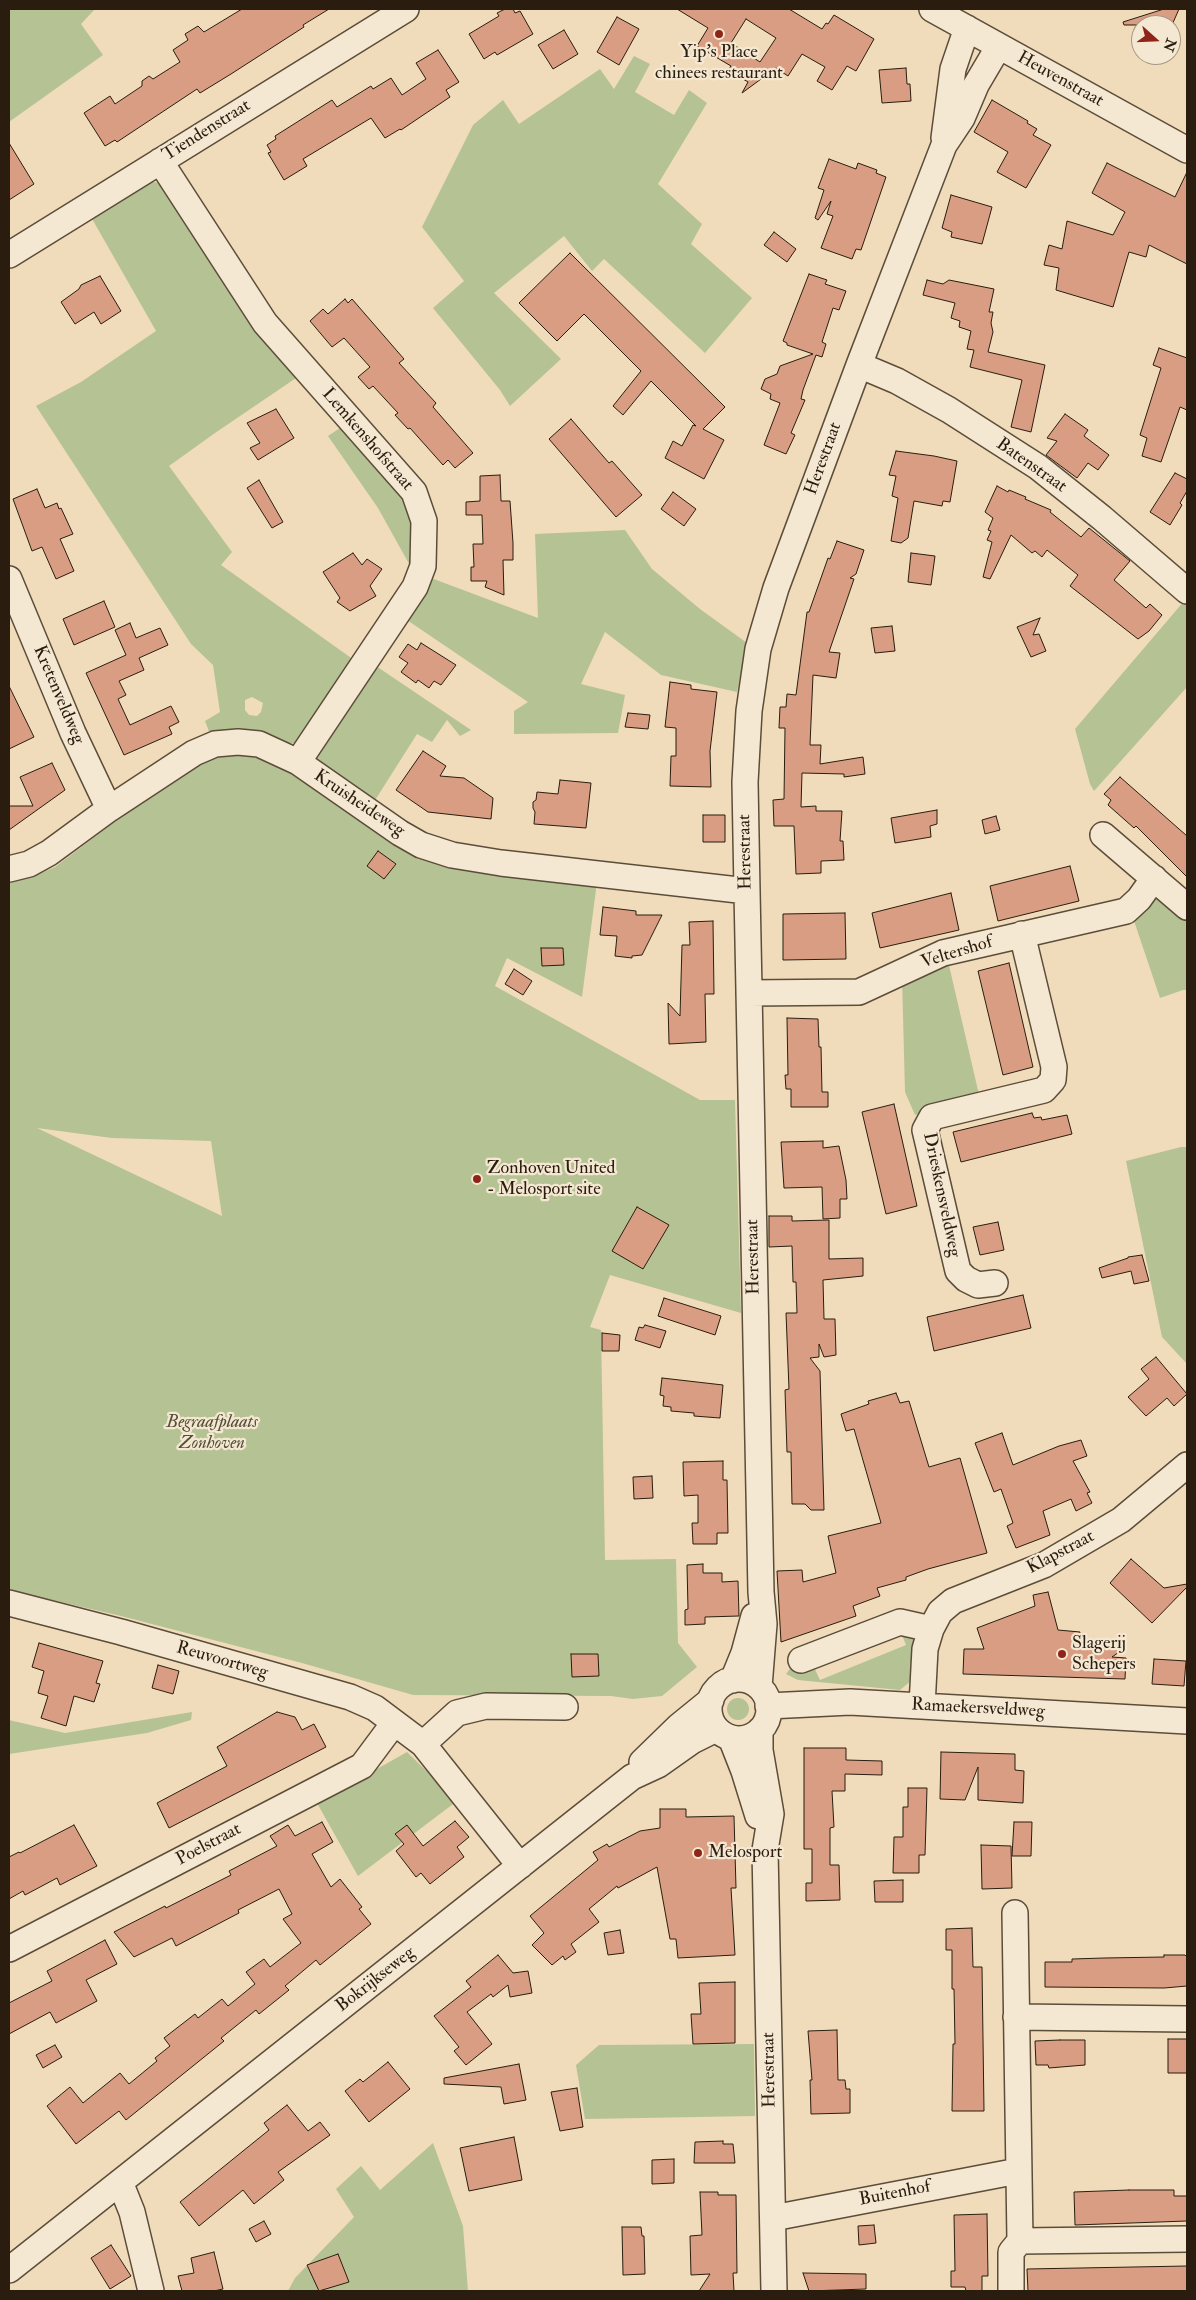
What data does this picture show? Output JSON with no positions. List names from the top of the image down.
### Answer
{
  "streets": {
    "street": [
      "Heuvenstraat",
      "Tiendenstraat",
      "Lemkenshofstraat",
      "Herestraat",
      "Batenstraat",
      "Kretenveldweg",
      "Kruisheideweg",
      "Veltershof",
      "Drieskensveldweg",
      "Klapstraat",
      "Reuvoortweg",
      "Ramaekersveldweg",
      "Poelstraat",
      "Bokrijkseweg",
      "Buitenhof"
    ]
  },
  "crossings": [
    ["Heuvenstraat", "Herestraat"],
    ["Tiendenstraat", "Lemkenshofstraat"],
    ["Lemkenshofstraat", "Kruisheideweg"],
    ["Herestraat", "Batenstraat"],
    ["Herestraat", "Kruisheideweg"],
    ["Herestraat", "Veltershof"],
    ["Herestraat", "Ramaekersveldweg"],
    ["Herestraat", "Bokrijkseweg"],
    ["Herestraat", "Buitenhof"],
    ["Kretenveldweg", "Kruisheideweg"],
    ["Veltershof", "Drieskensveldweg"],
    ["Klapstraat", "Ramaekersveldweg"],
    ["Reuvoortweg", "Poelstraat"],
    ["Reuvoortweg", "Bokrijkseweg"],
    ["Ramaekersveldweg", "Bokrijkseweg"]
  ],
  "parks": ["Begraafplaats Zonhoven"],
  "places": [
    "Yip's Place chinees restaurant",
    "Zonhoven United - Melosport site",
    "Slagerij Schepers",
    "Melosport"
  ],
  "north": "right"
}
